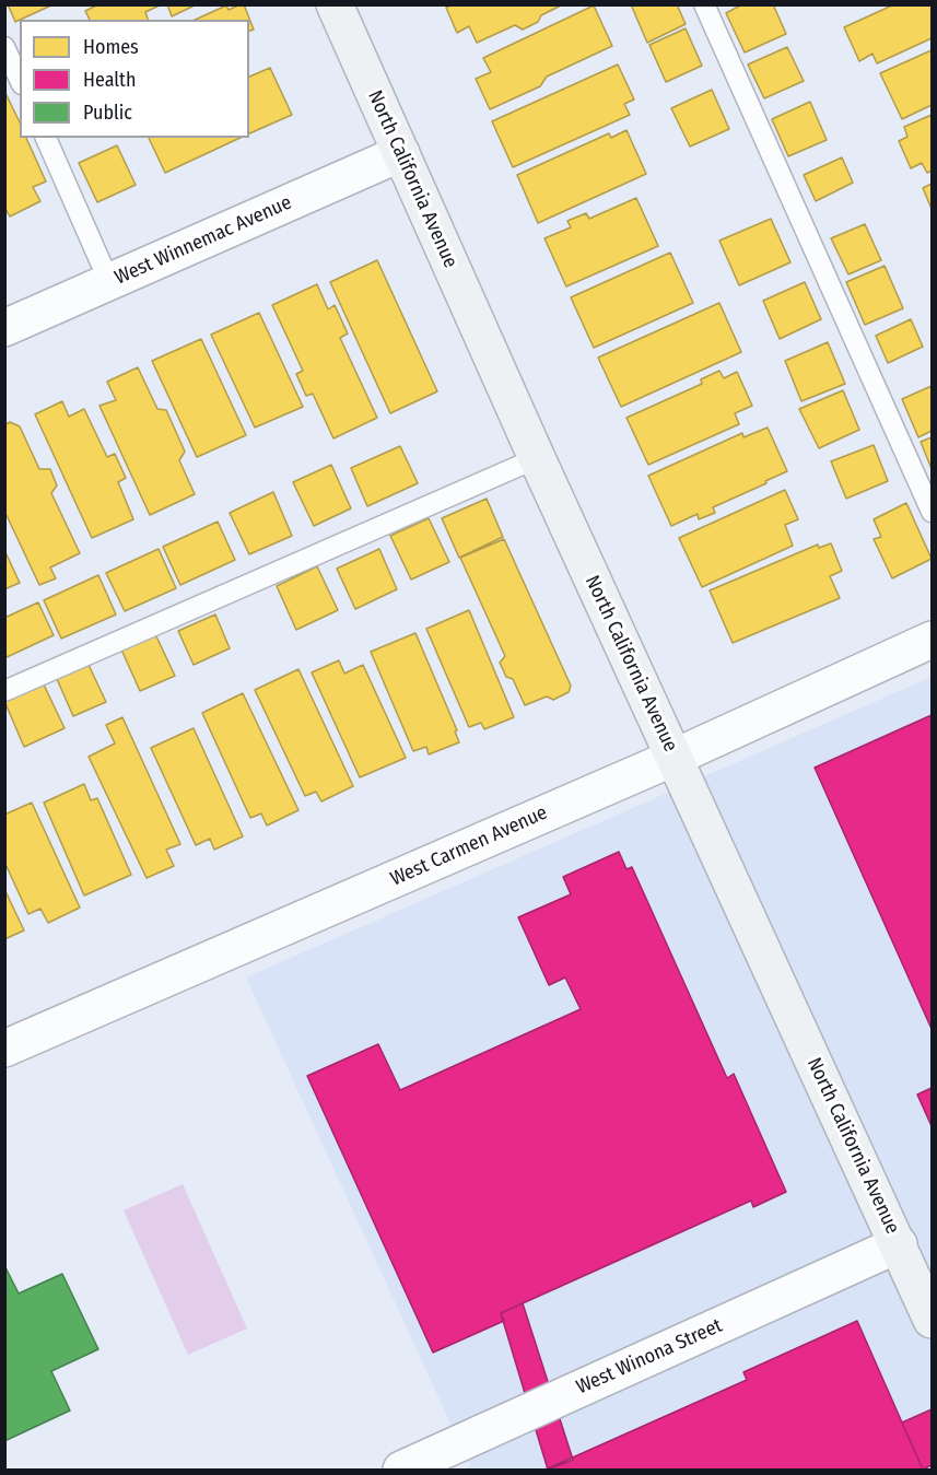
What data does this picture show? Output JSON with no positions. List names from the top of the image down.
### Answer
{
  "streets": {
    "main road": ["North California Avenue"],
    "street": ["West Winnemac Avenue", "West Carmen Avenue", "West Winona Street"]
  },
  "crossings": [
    ["North California Avenue", "West Winnemac Avenue"],
    ["North California Avenue", "West Carmen Avenue"],
    ["North California Avenue", "West Winona Street"]
  ],
  "legend": ["Homes", "Health", "Public"]
}
